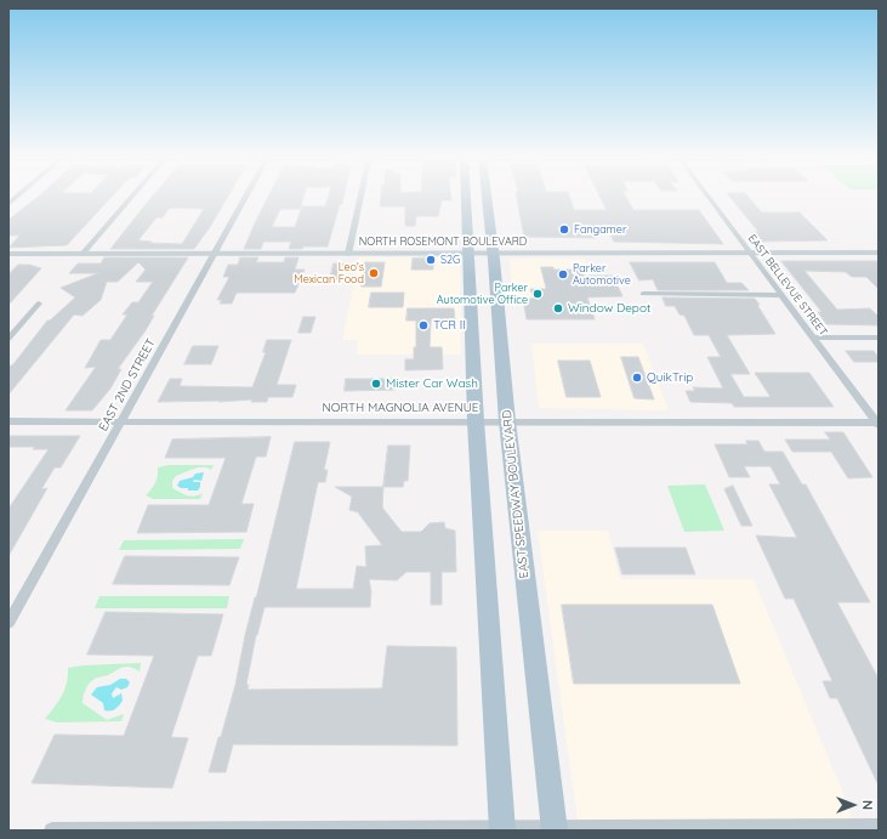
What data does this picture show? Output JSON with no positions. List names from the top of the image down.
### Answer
{
  "streets": {
    "main road": ["EAST SPEEDWAY BOULEVARD"],
    "street": [
      "NORTH ROSEMONT BOULEVARD",
      "EAST BELLEVUE STREET",
      "EAST 2ND STREET",
      "NORTH MAGNOLIA AVENUE"
    ]
  },
  "crossings": [
    ["NORTH ROSEMONT BOULEVARD", "EAST BELLEVUE STREET"],
    ["NORTH ROSEMONT BOULEVARD", "EAST 2ND STREET"],
    ["NORTH ROSEMONT BOULEVARD", "EAST SPEEDWAY BOULEVARD"],
    ["EAST BELLEVUE STREET", "NORTH MAGNOLIA AVENUE"],
    ["EAST 2ND STREET", "NORTH MAGNOLIA AVENUE"],
    ["NORTH MAGNOLIA AVENUE", "EAST SPEEDWAY BOULEVARD"]
  ],
  "places": [
    "Fangamer",
    "S2G",
    "Leo's Mexican Food",
    "Parker Automotive",
    "Parker Automotive Office",
    "Window Depot",
    "TCR II",
    "QuikTrip",
    "Mister Car Wash"
  ],
  "north": "right"
}
